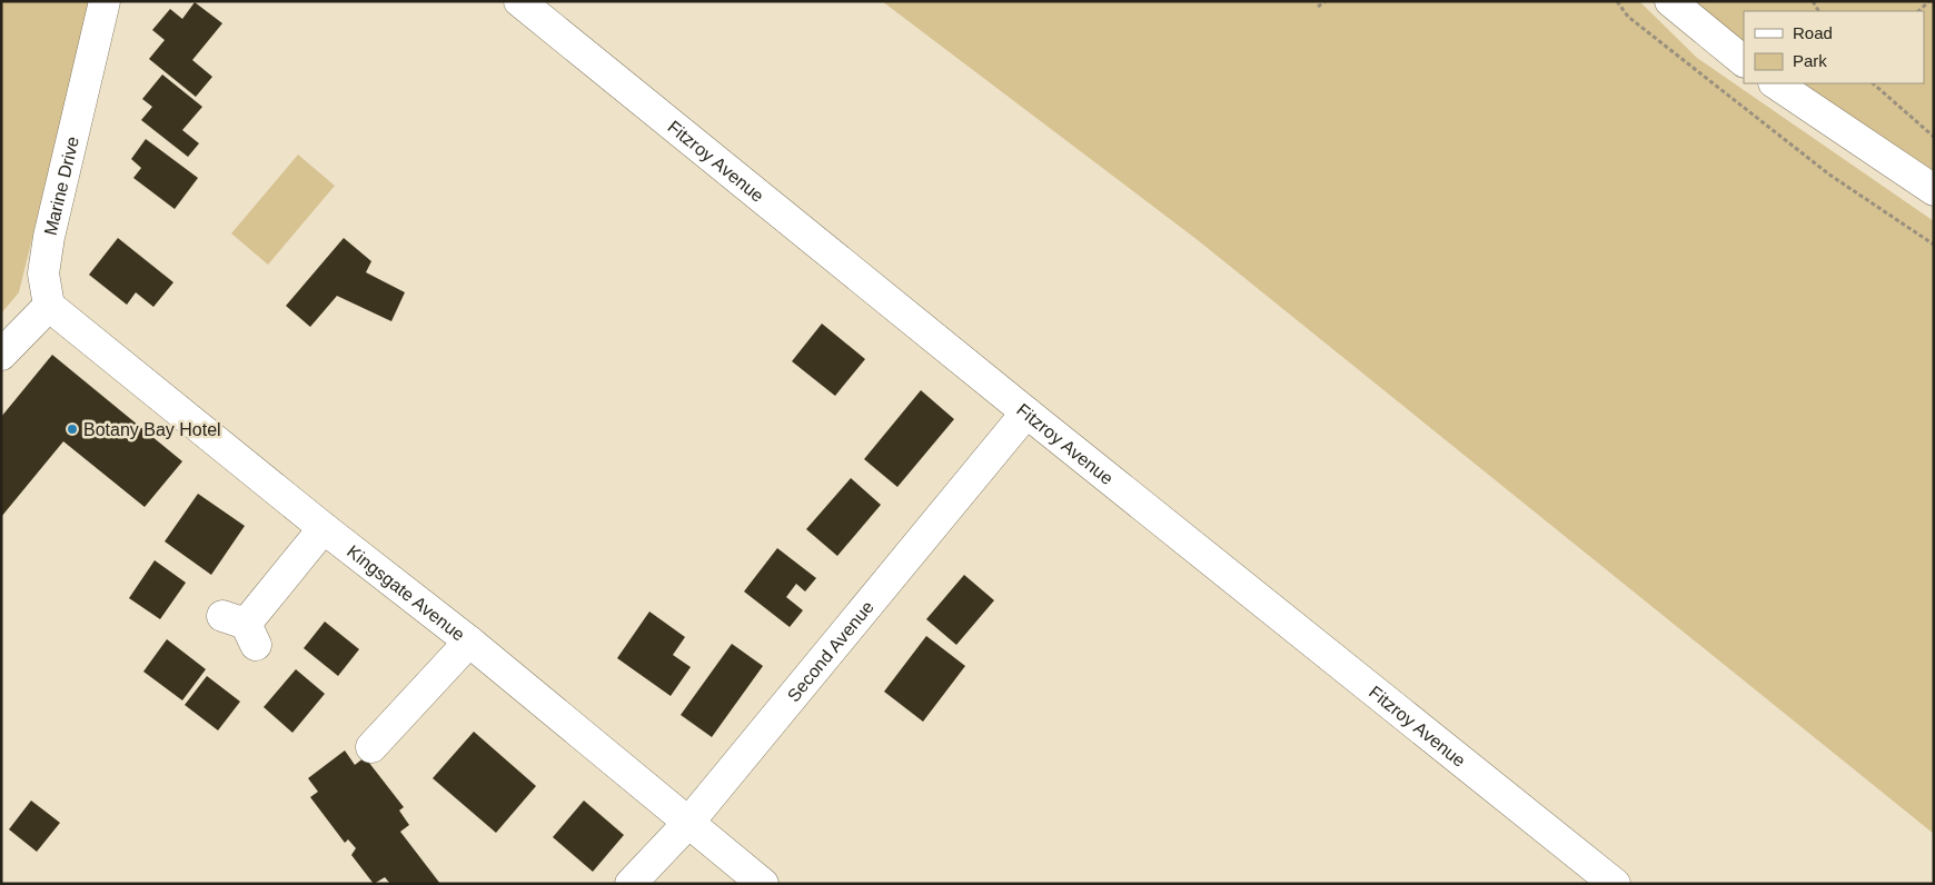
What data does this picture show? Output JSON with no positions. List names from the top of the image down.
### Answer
{
  "streets": {
    "street": [
      "Fitzroy Avenue",
      "Marine Drive",
      "Kingsgate Avenue",
      "Second Avenue"
    ]
  },
  "crossings": [
    ["Fitzroy Avenue", "Second Avenue"],
    ["Marine Drive", "Kingsgate Avenue"],
    ["Kingsgate Avenue", "Second Avenue"]
  ],
  "places": ["Botany Bay Hotel"],
  "legend": ["Road", "Park"]
}
